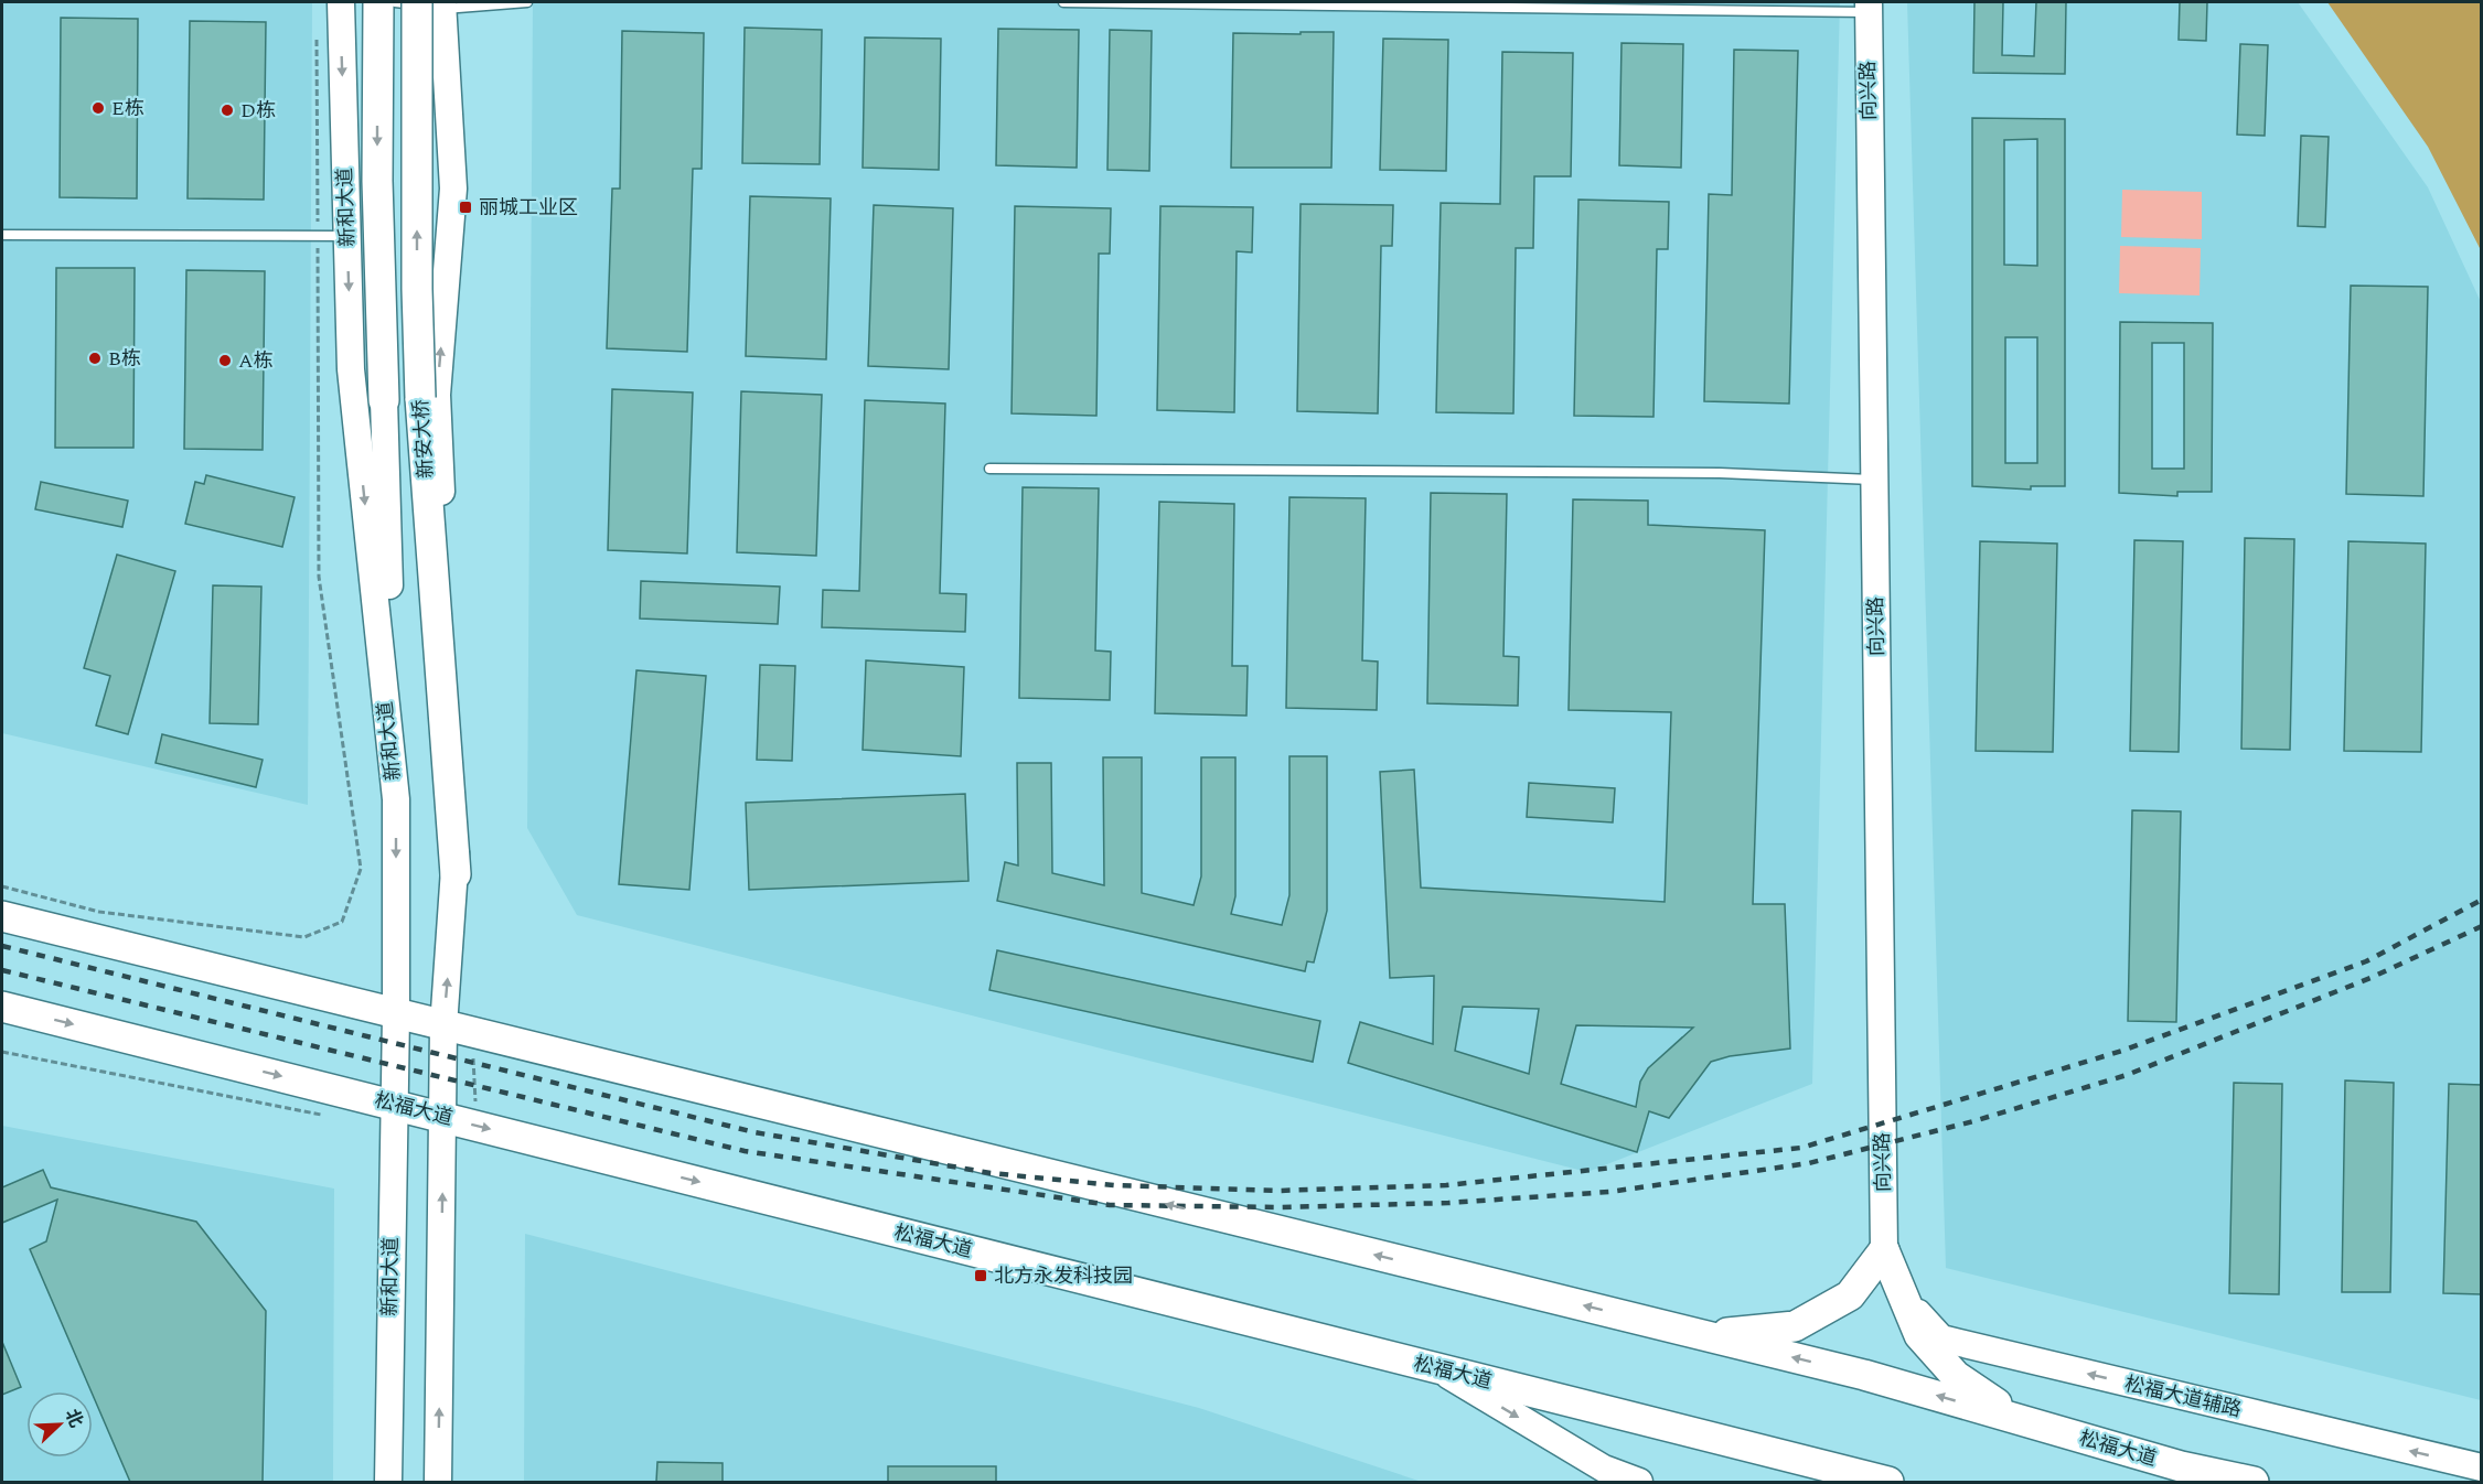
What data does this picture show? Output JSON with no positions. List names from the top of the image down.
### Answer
{
  "streets": {
    "main road": [
      "向兴路",
      "新和大道",
      "新安大桥",
      "松福大道",
      "松福大道辅路"
    ]
  },
  "crossings": [
    ["向兴路", "松福大道"],
    ["新和大道", "新安大桥"],
    ["新和大道", "松福大道"],
    ["松福大道", "松福大道辅路"]
  ],
  "one_way": ["松福大道辅路"],
  "places": {
    "other": [
      "E栋",
      "D栋",
      "B栋",
      "A栋"
    ],
    "transit": ["丽城工业区", "北方永发科技园"]
  },
  "north": "top right"
}
